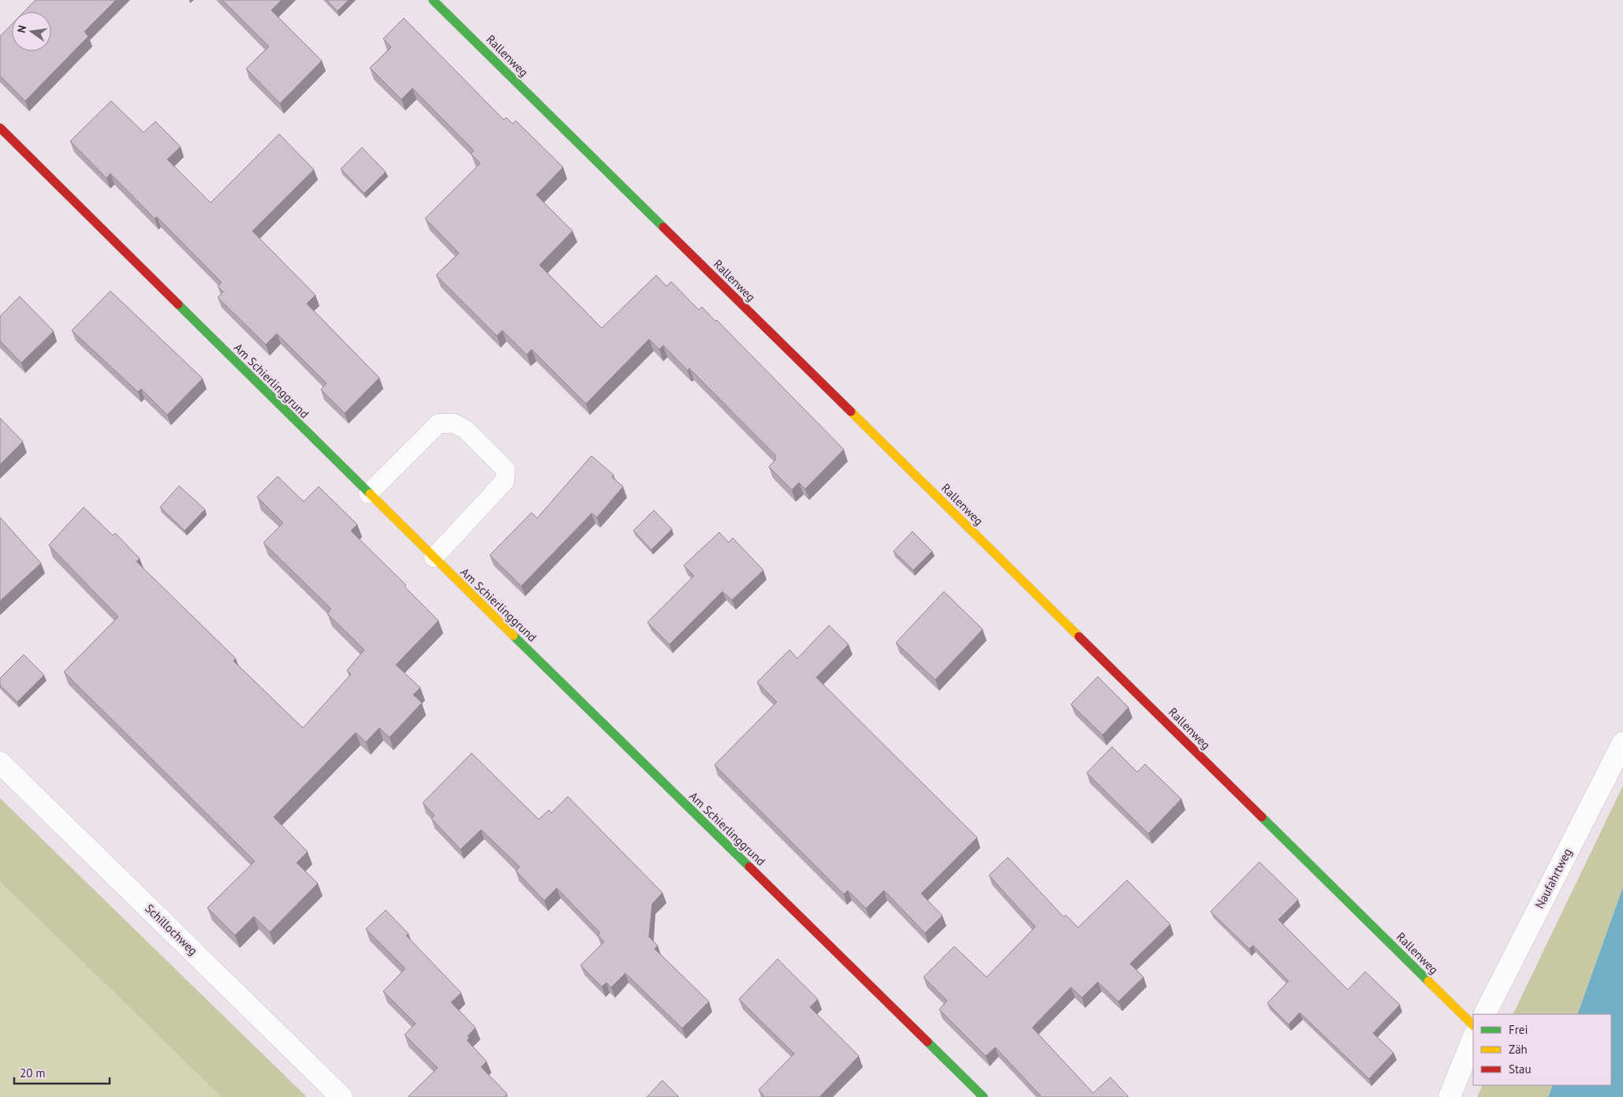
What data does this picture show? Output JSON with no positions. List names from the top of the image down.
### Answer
{
  "streets": {
    "street": [
      "Rallenweg",
      "Am Schierlinggrund",
      "Naufahrtweg",
      "Schillochweg"
    ]
  },
  "legend": ["Frei", "Zäh", "Stau"],
  "scale_bar": "20 m",
  "north": "left"
}
